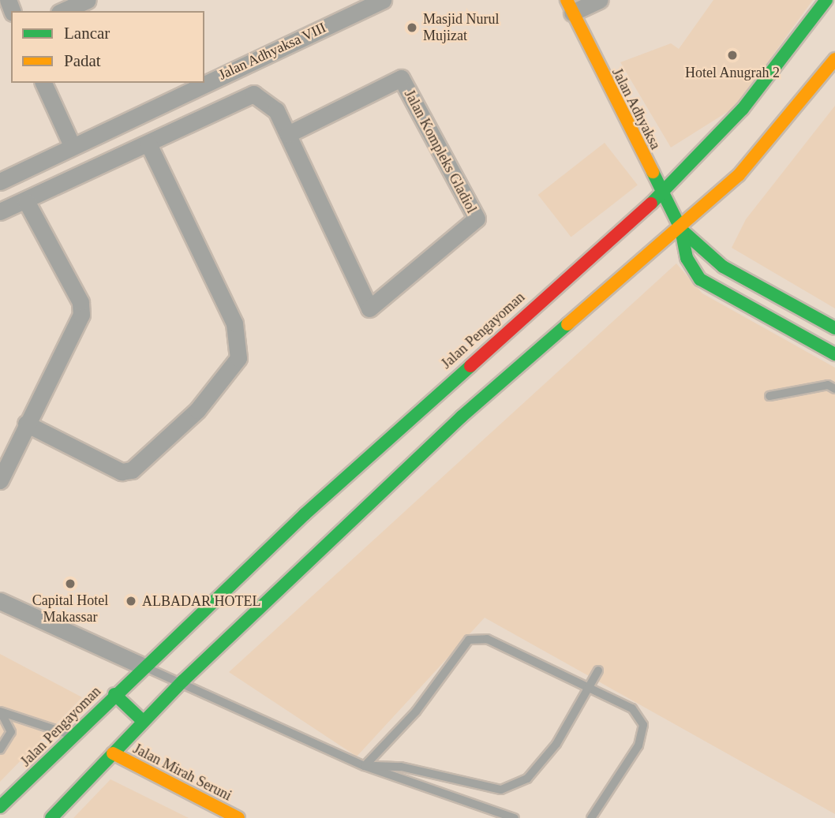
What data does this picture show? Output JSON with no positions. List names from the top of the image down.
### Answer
{
  "streets": {
    "street": [
      "Jalan Adhyaksa VIII",
      "Jalan Adhyaksa",
      "Jalan Kompleks Gladiol",
      "Jalan Pengayoman",
      "Jalan Mirah Seruni"
    ]
  },
  "crossings": [
    ["Jalan Adhyaksa", "Jalan Pengayoman"]
  ],
  "places": [
    "Masjid Nurul Mujizat",
    "Hotel Anugrah 2",
    "Capital Hotel Makassar",
    "ALBADAR HOTEL"
  ],
  "legend": ["Lancar", "Padat"]
}
